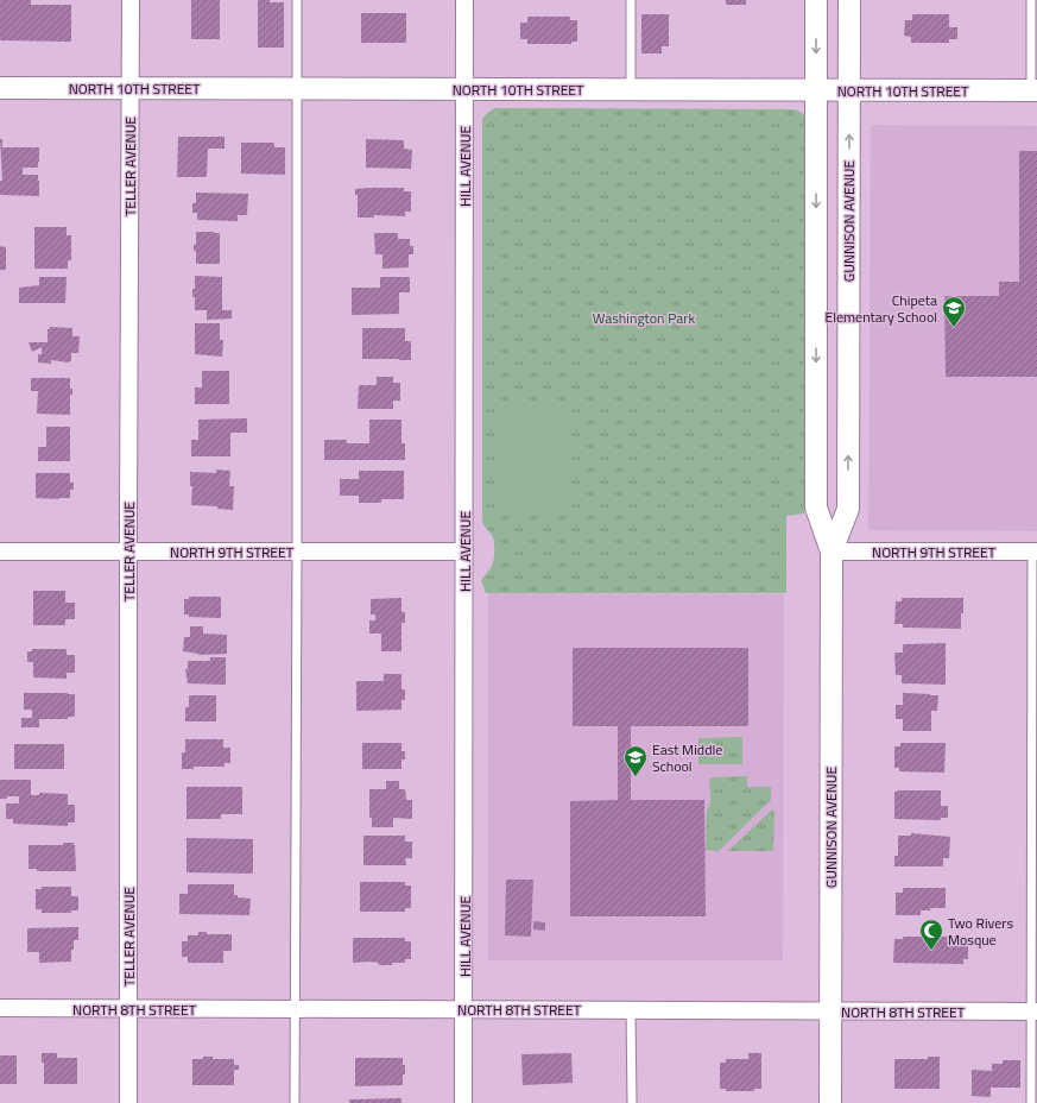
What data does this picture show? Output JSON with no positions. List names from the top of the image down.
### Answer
{
  "streets": {
    "street": [
      "NORTH 10TH STREET",
      "TELLER AVENUE",
      "HILL AVENUE",
      "GUNNISON AVENUE",
      "NORTH 9TH STREET",
      "NORTH 8TH STREET"
    ]
  },
  "crossings": [
    ["NORTH 10TH STREET", "TELLER AVENUE"],
    ["NORTH 10TH STREET", "HILL AVENUE"],
    ["NORTH 10TH STREET", "GUNNISON AVENUE"],
    ["TELLER AVENUE", "NORTH 9TH STREET"],
    ["TELLER AVENUE", "NORTH 8TH STREET"],
    ["HILL AVENUE", "NORTH 9TH STREET"],
    ["HILL AVENUE", "NORTH 8TH STREET"],
    ["GUNNISON AVENUE", "NORTH 9TH STREET"],
    ["GUNNISON AVENUE", "NORTH 8TH STREET"]
  ],
  "parks": ["Washington Park"],
  "places": {
    "school or university": ["Chipeta Elementary School", "East Middle School"],
    "mosque": ["Two Rivers Mosque"]
  }
}
